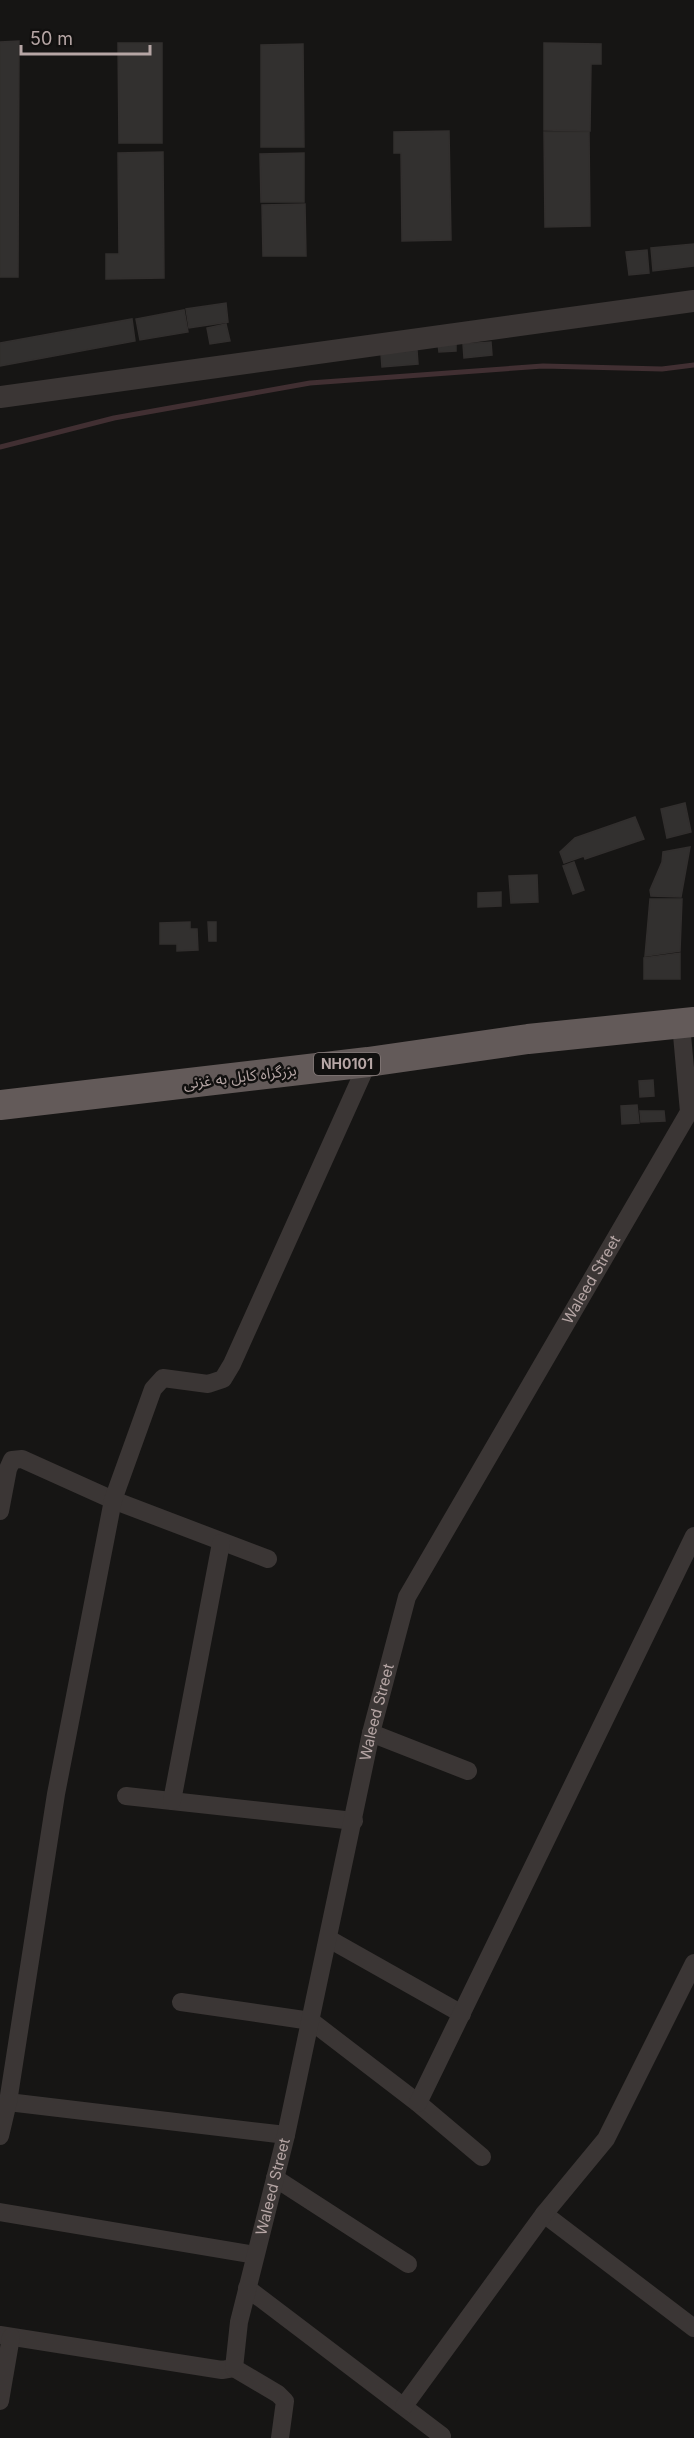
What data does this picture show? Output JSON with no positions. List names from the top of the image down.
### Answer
{
  "streets": {
    "highway": ["NH0101", "بزرگراه کابل به غزنی"],
    "street": ["Waleed Street"]
  },
  "crossings": [
    ["بزرگراه کابل به غزنی", "Waleed Street"]
  ],
  "scale_bar": "50 m"
}
